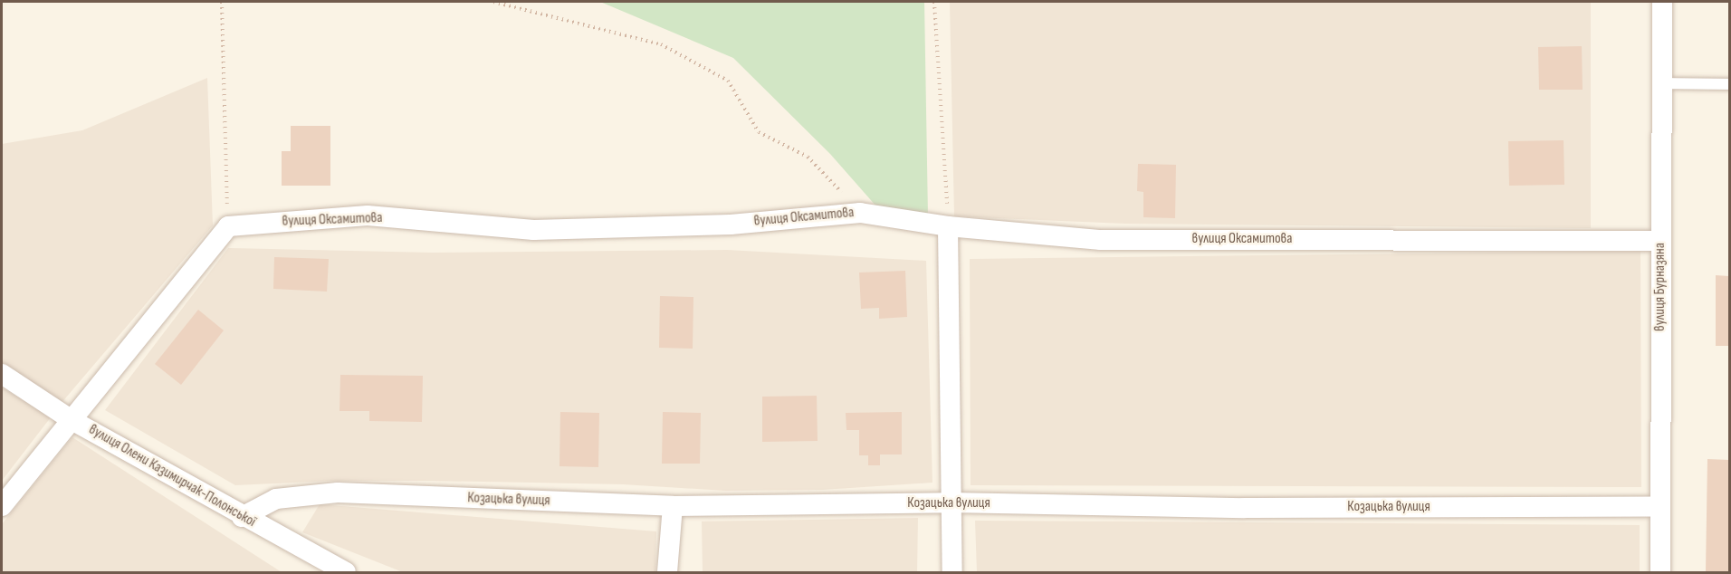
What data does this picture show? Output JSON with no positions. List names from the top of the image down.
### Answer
{
  "streets": {
    "street": [
      "вулиця Оксамитова",
      "вулиця Бурназяна",
      "вулиця Олени Казимирчак-Полонської",
      "Козацька вулиця"
    ]
  },
  "crossings": [
    ["вулиця Оксамитова", "вулиця Бурназяна"],
    ["вулиця Бурназяна", "Козацька вулиця"],
    ["вулиця Олени Казимирчак-Полонської", "Козацька вулиця"]
  ]
}
